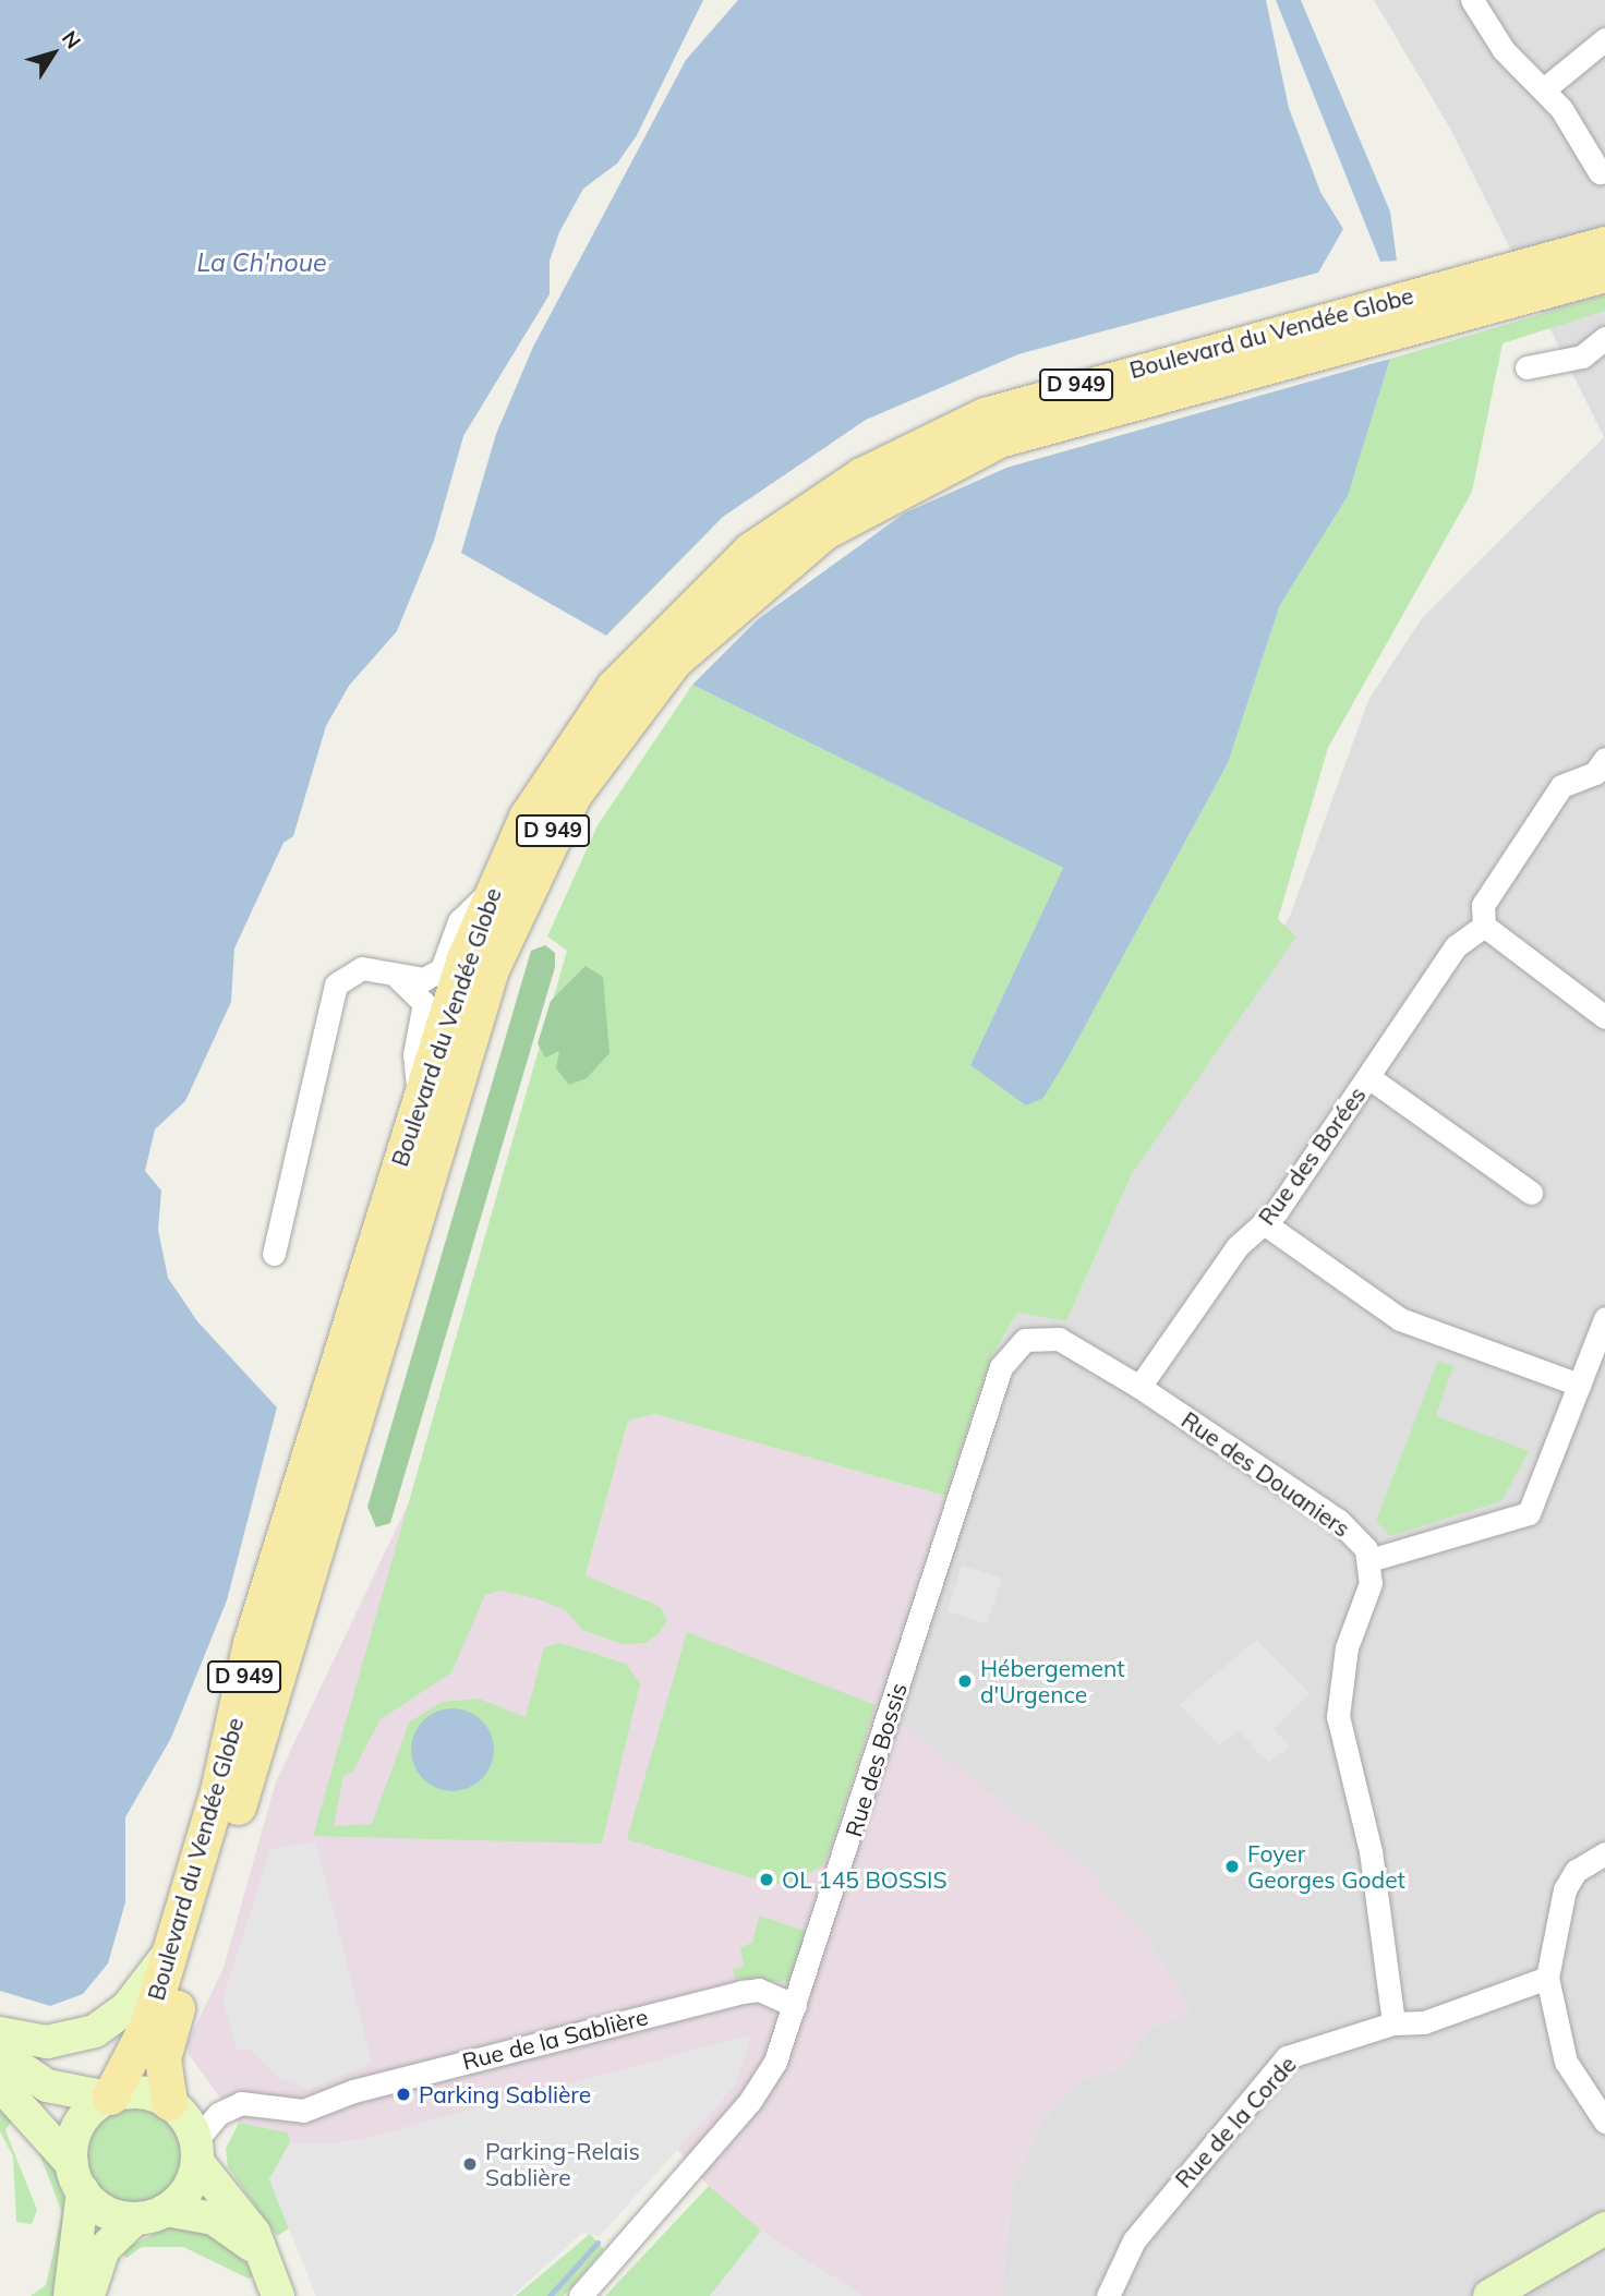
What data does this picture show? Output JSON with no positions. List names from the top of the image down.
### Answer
{
  "streets": {
    "main road": ["Boulevard du Vendée Globe", "D 949"],
    "street": [
      "Rue des Borées",
      "Rue des Douaniers",
      "Rue des Bossis",
      "Rue de la Sablière",
      "Rue de la Corde"
    ]
  },
  "crossings": [
    ["Boulevard du Vendée Globe", "Rue de la Sablière"],
    ["Rue des Borées", "Rue des Douaniers"],
    ["Rue des Borées", "Rue des Bossis"],
    ["Rue des Douaniers", "Rue des Bossis"],
    ["Rue des Bossis", "Rue de la Sablière"]
  ],
  "water": ["La Ch'noue"],
  "places": [
    "Hébergement d'Urgence",
    "Foyer Georges Godet",
    "OL 145 BOSSIS",
    "Parking Sablière",
    "Parking-Relais Sablière"
  ],
  "north": "top right"
}
